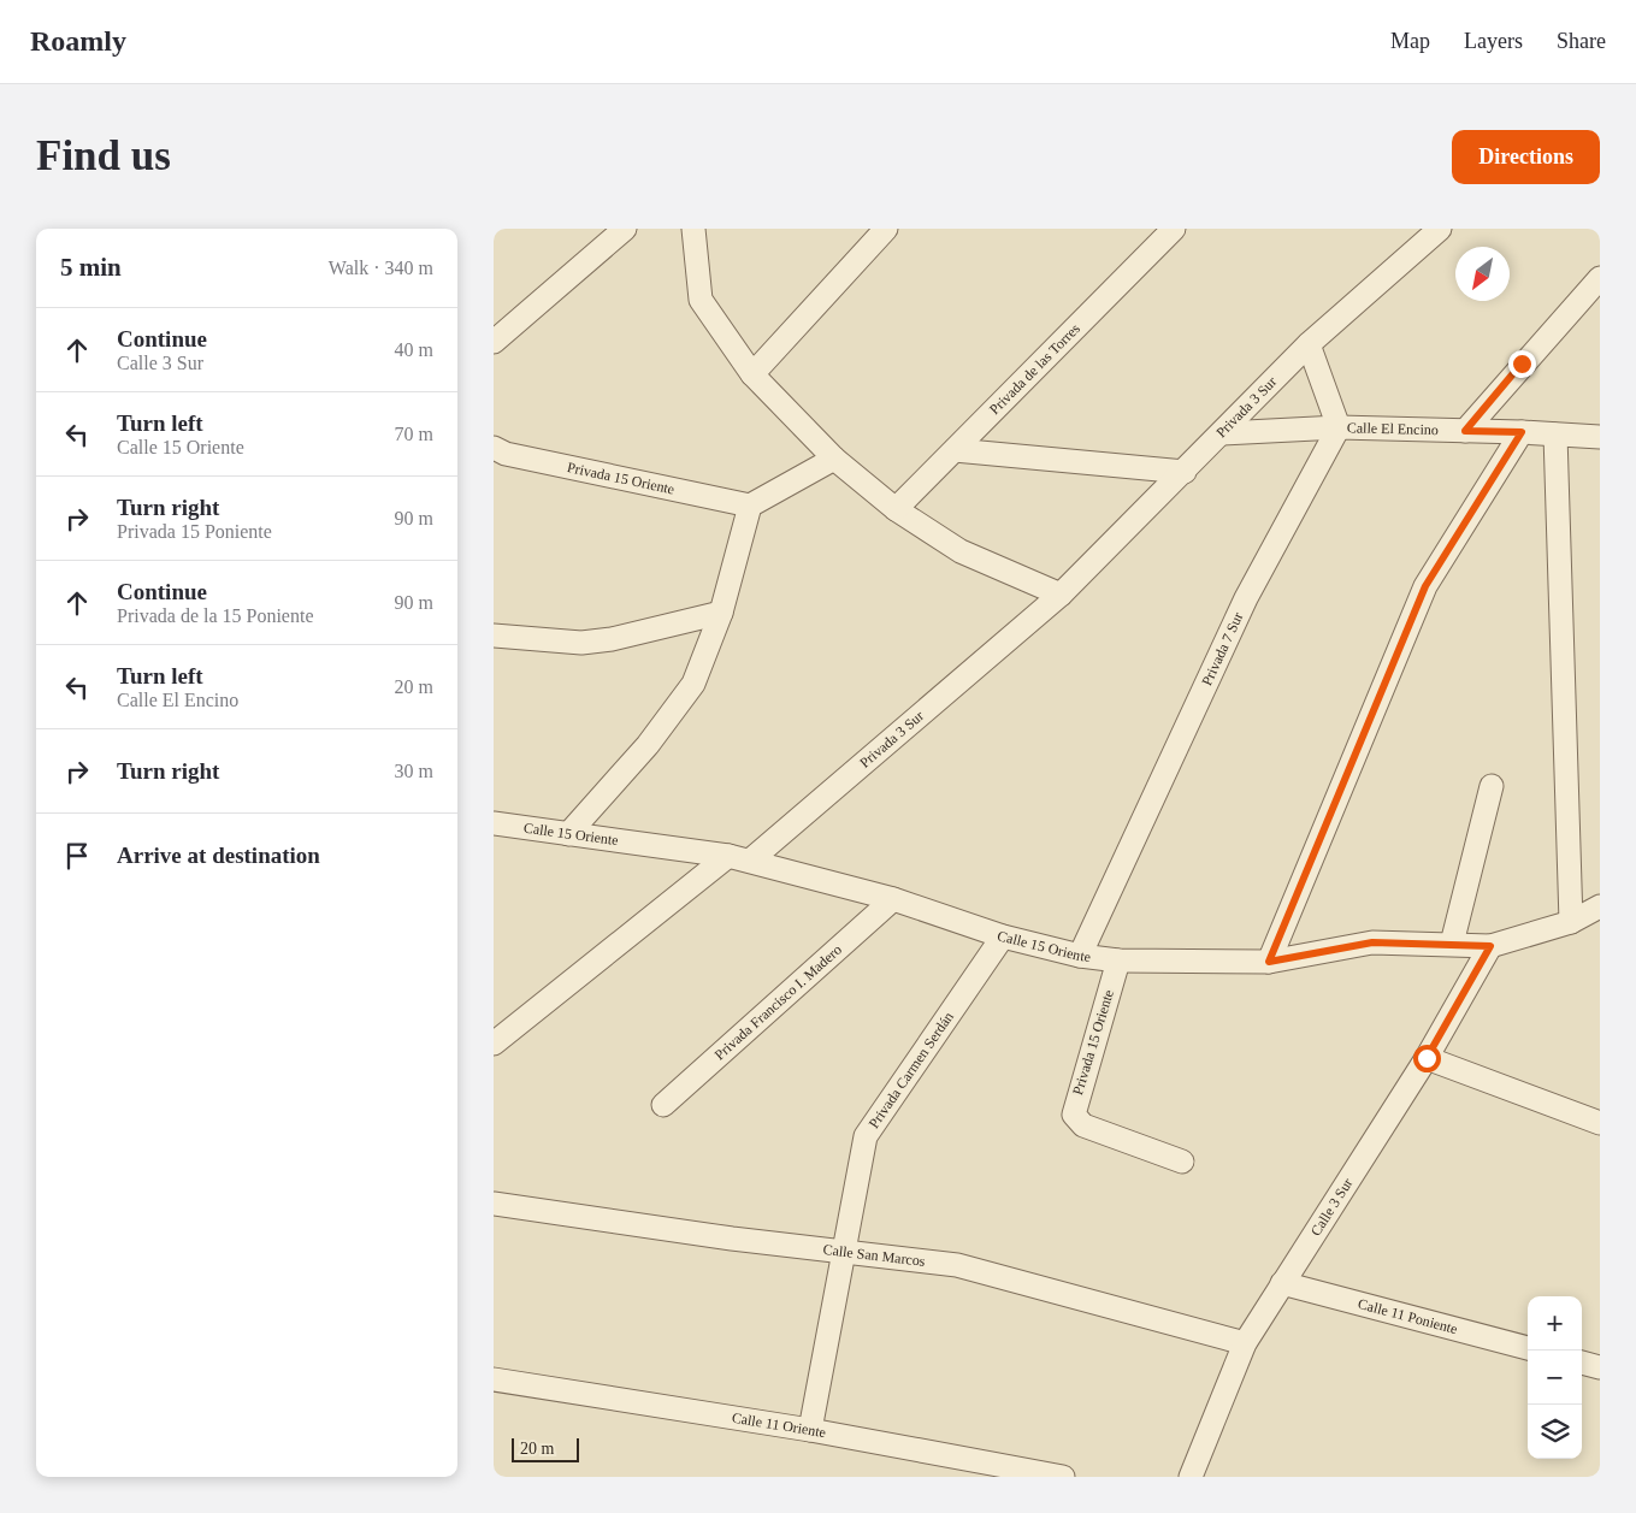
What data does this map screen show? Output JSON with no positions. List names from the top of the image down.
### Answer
{
  "streets": {
    "street": [
      "Privada de las Torres",
      "Privada 3 Sur",
      "Calle El Encino",
      "Privada 15 Oriente",
      "Privada 7 Sur",
      "Calle 15 Oriente",
      "Privada Francisco I. Madero",
      "Privada Carmen Serdán",
      "Calle 3 Sur",
      "Calle San Marcos",
      "Calle 11 Poniente",
      "Calle 11 Oriente"
    ]
  },
  "crossings": [
    ["Privada 3 Sur", "Calle El Encino"],
    ["Privada 3 Sur", "Calle 15 Oriente"],
    ["Calle El Encino", "Privada 7 Sur"],
    ["Privada 15 Oriente", "Calle 15 Oriente"],
    ["Privada 7 Sur", "Calle 15 Oriente"],
    ["Calle 15 Oriente", "Privada Francisco I. Madero"],
    ["Calle 15 Oriente", "Privada Carmen Serdán"],
    ["Calle 15 Oriente", "Calle 3 Sur"],
    ["Privada Carmen Serdán", "Calle San Marcos"],
    ["Privada Carmen Serdán", "Calle 11 Oriente"],
    ["Calle 3 Sur", "Calle San Marcos"],
    ["Calle 3 Sur", "Calle 11 Poniente"]
  ],
  "scale_bar": "20 m",
  "north": "bottom left",
  "page": {
    "header": "Roamly",
    "nav": ["Map", "Layers", "Share"],
    "buttons": "Directions",
    "title": "Find us",
    "heading": ["5 min", "Walk · 340 m"],
    "list": [
      ["Continue", "Calle 3 Sur", "40 m"],
      ["Turn left", "Calle 15 Oriente", "70 m"],
      ["Turn right", "Privada 15 Poniente", "90 m"],
      ["Continue", "Privada de la 15 Poniente", "90 m"],
      ["Turn left", "Calle El Encino", "20 m"],
      ["Turn right", "30 m"],
      "Arrive at destination"
    ],
    "map_buttons": ["+", "−"],
    "scale": "20 m"
  }
}
